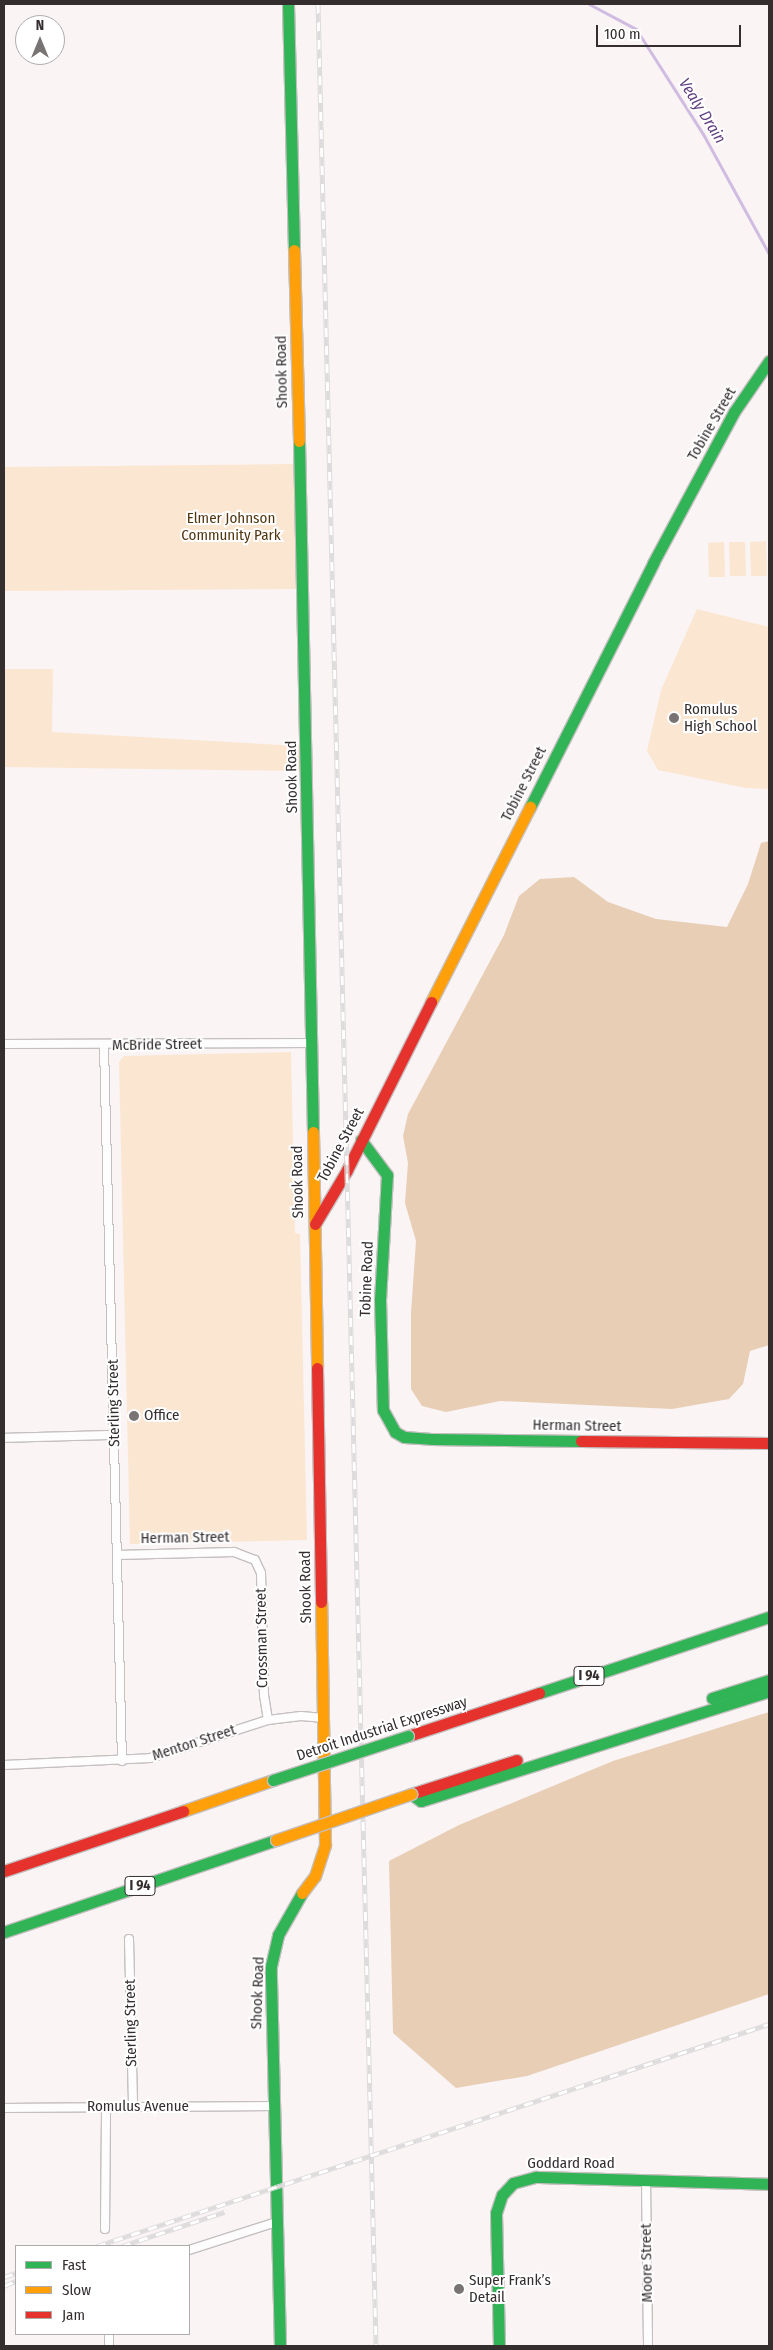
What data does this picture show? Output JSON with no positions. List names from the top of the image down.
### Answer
{
  "streets": {
    "main road": [
      "Shook Road",
      "Tobine Street",
      "Tobine Road",
      "Herman Street",
      "I 94",
      "Detroit Industrial Expressway",
      "Goddard Road"
    ],
    "street": [
      "McBride Street",
      "Sterling Street",
      "Crossman Street",
      "Menton Street",
      "Romulus Avenue",
      "Moore Street"
    ]
  },
  "crossings": [
    ["Shook Road", "Tobine Street"],
    ["Shook Road", "McBride Street"],
    ["Shook Road", "Menton Street"],
    ["Shook Road", "Romulus Avenue"],
    ["Tobine Street", "Tobine Road"],
    ["McBride Street", "Sterling Street"],
    ["Tobine Road", "Herman Street"],
    ["Sterling Street", "Herman Street"],
    ["Sterling Street", "Menton Street"],
    ["Sterling Street", "Romulus Avenue"],
    ["Herman Street", "Crossman Street"],
    ["Crossman Street", "Menton Street"],
    ["Goddard Road", "Moore Street"]
  ],
  "water": ["Vealy Drain"],
  "parks": ["Elmer Johnson Community Park"],
  "places": ["Romulus High School", "Office", "Super Frank’s Detail"],
  "legend": ["Fast", "Slow", "Jam"],
  "scale_bar": "100 m",
  "north": "top"
}
